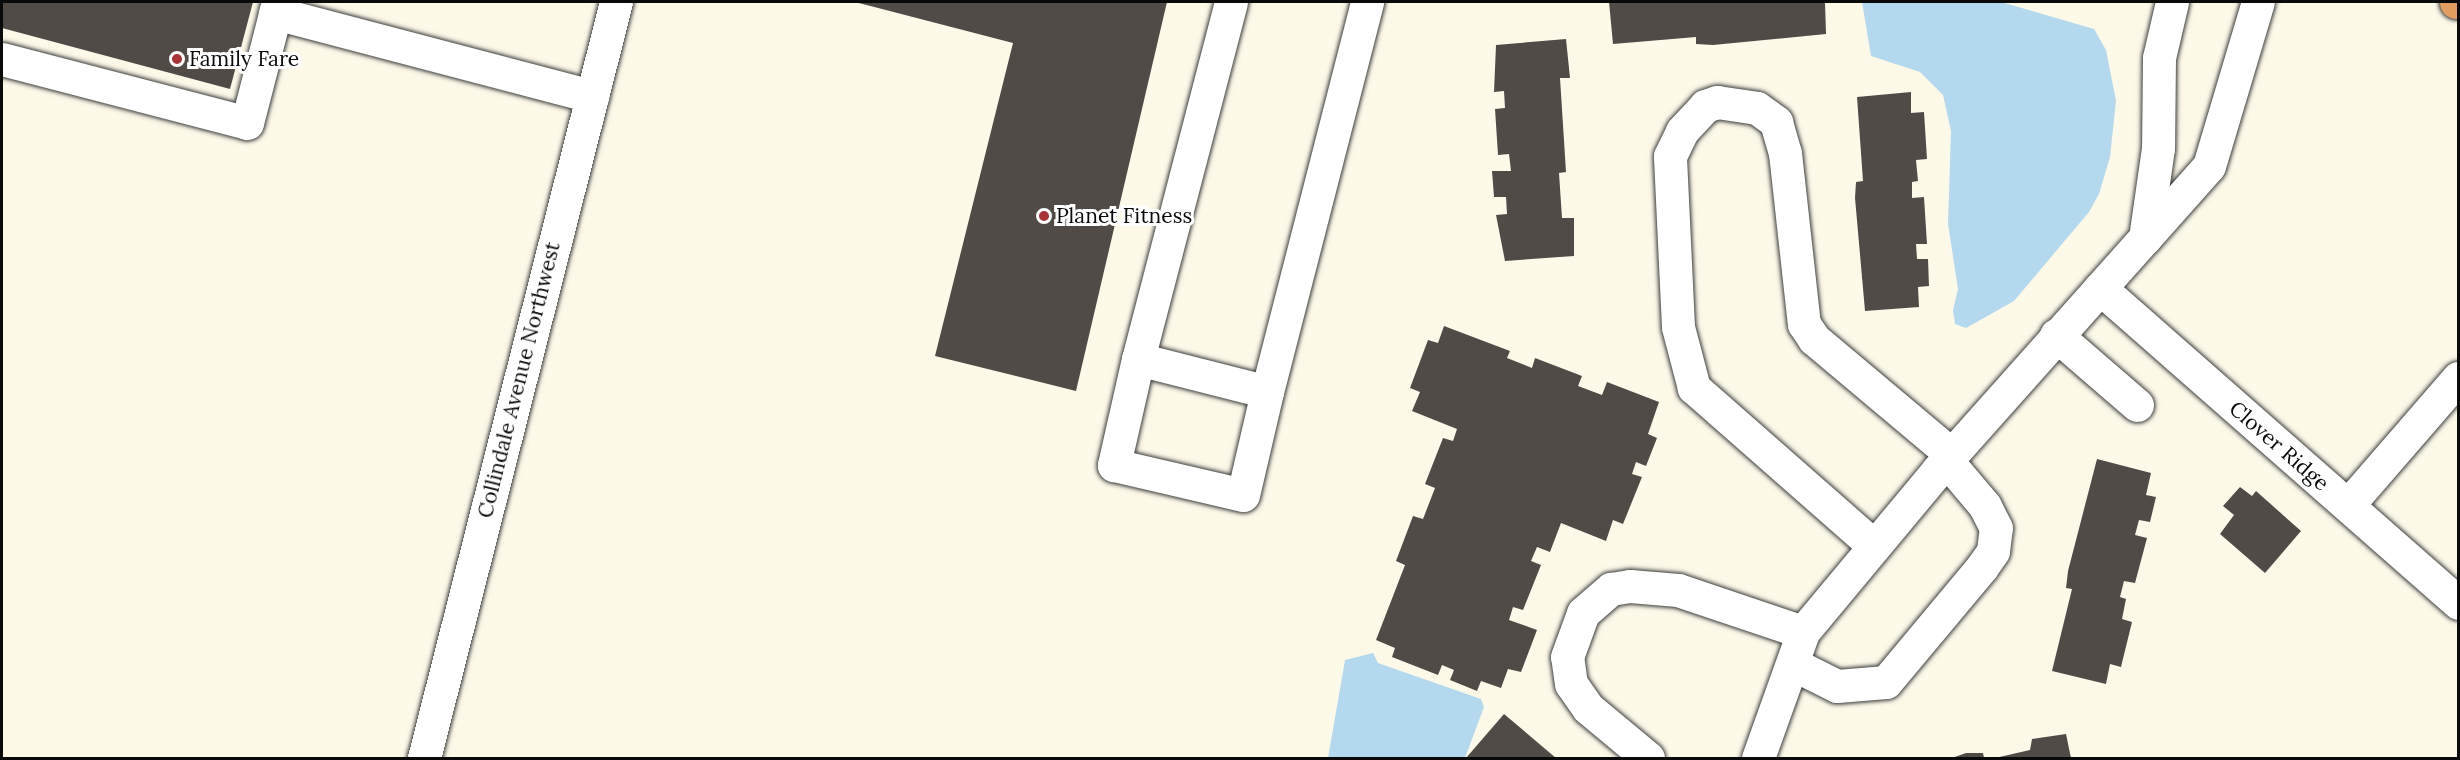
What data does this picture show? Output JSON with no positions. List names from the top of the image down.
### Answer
{
  "streets": {
    "street": ["Collindale Avenue Northwest", "Clover Ridge"]
  },
  "places": ["Family Fare", "Planet Fitness"]
}
